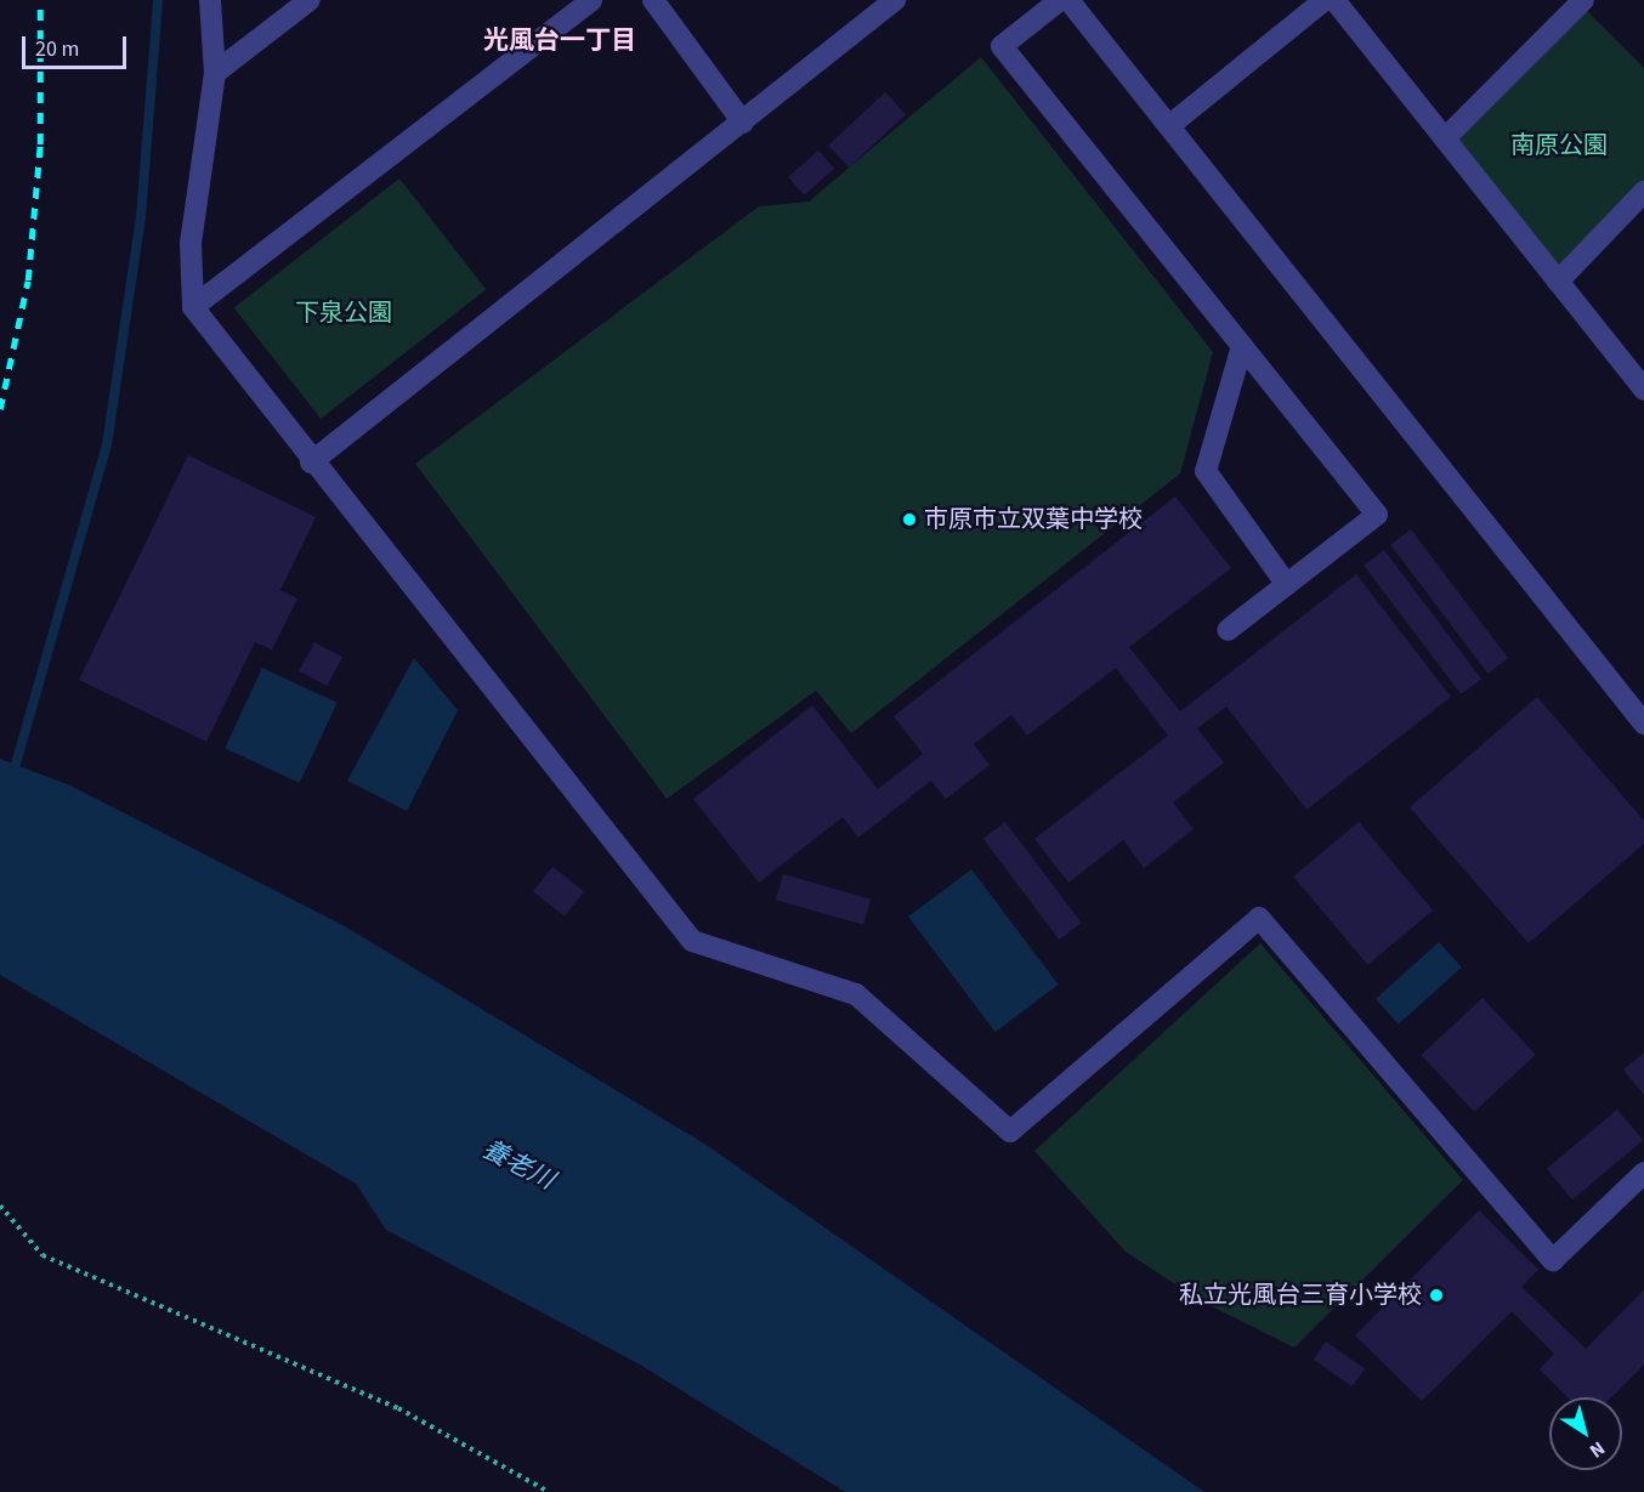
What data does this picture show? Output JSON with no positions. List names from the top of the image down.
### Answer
{
  "districts": ["光風台一丁目"],
  "water": ["養老川"],
  "parks": ["南原公園", "下泉公園"],
  "places": ["市原市立双葉中学校", "私立光風台三育小学校"],
  "scale_bar": "20 m",
  "north": "bottom right"
}
